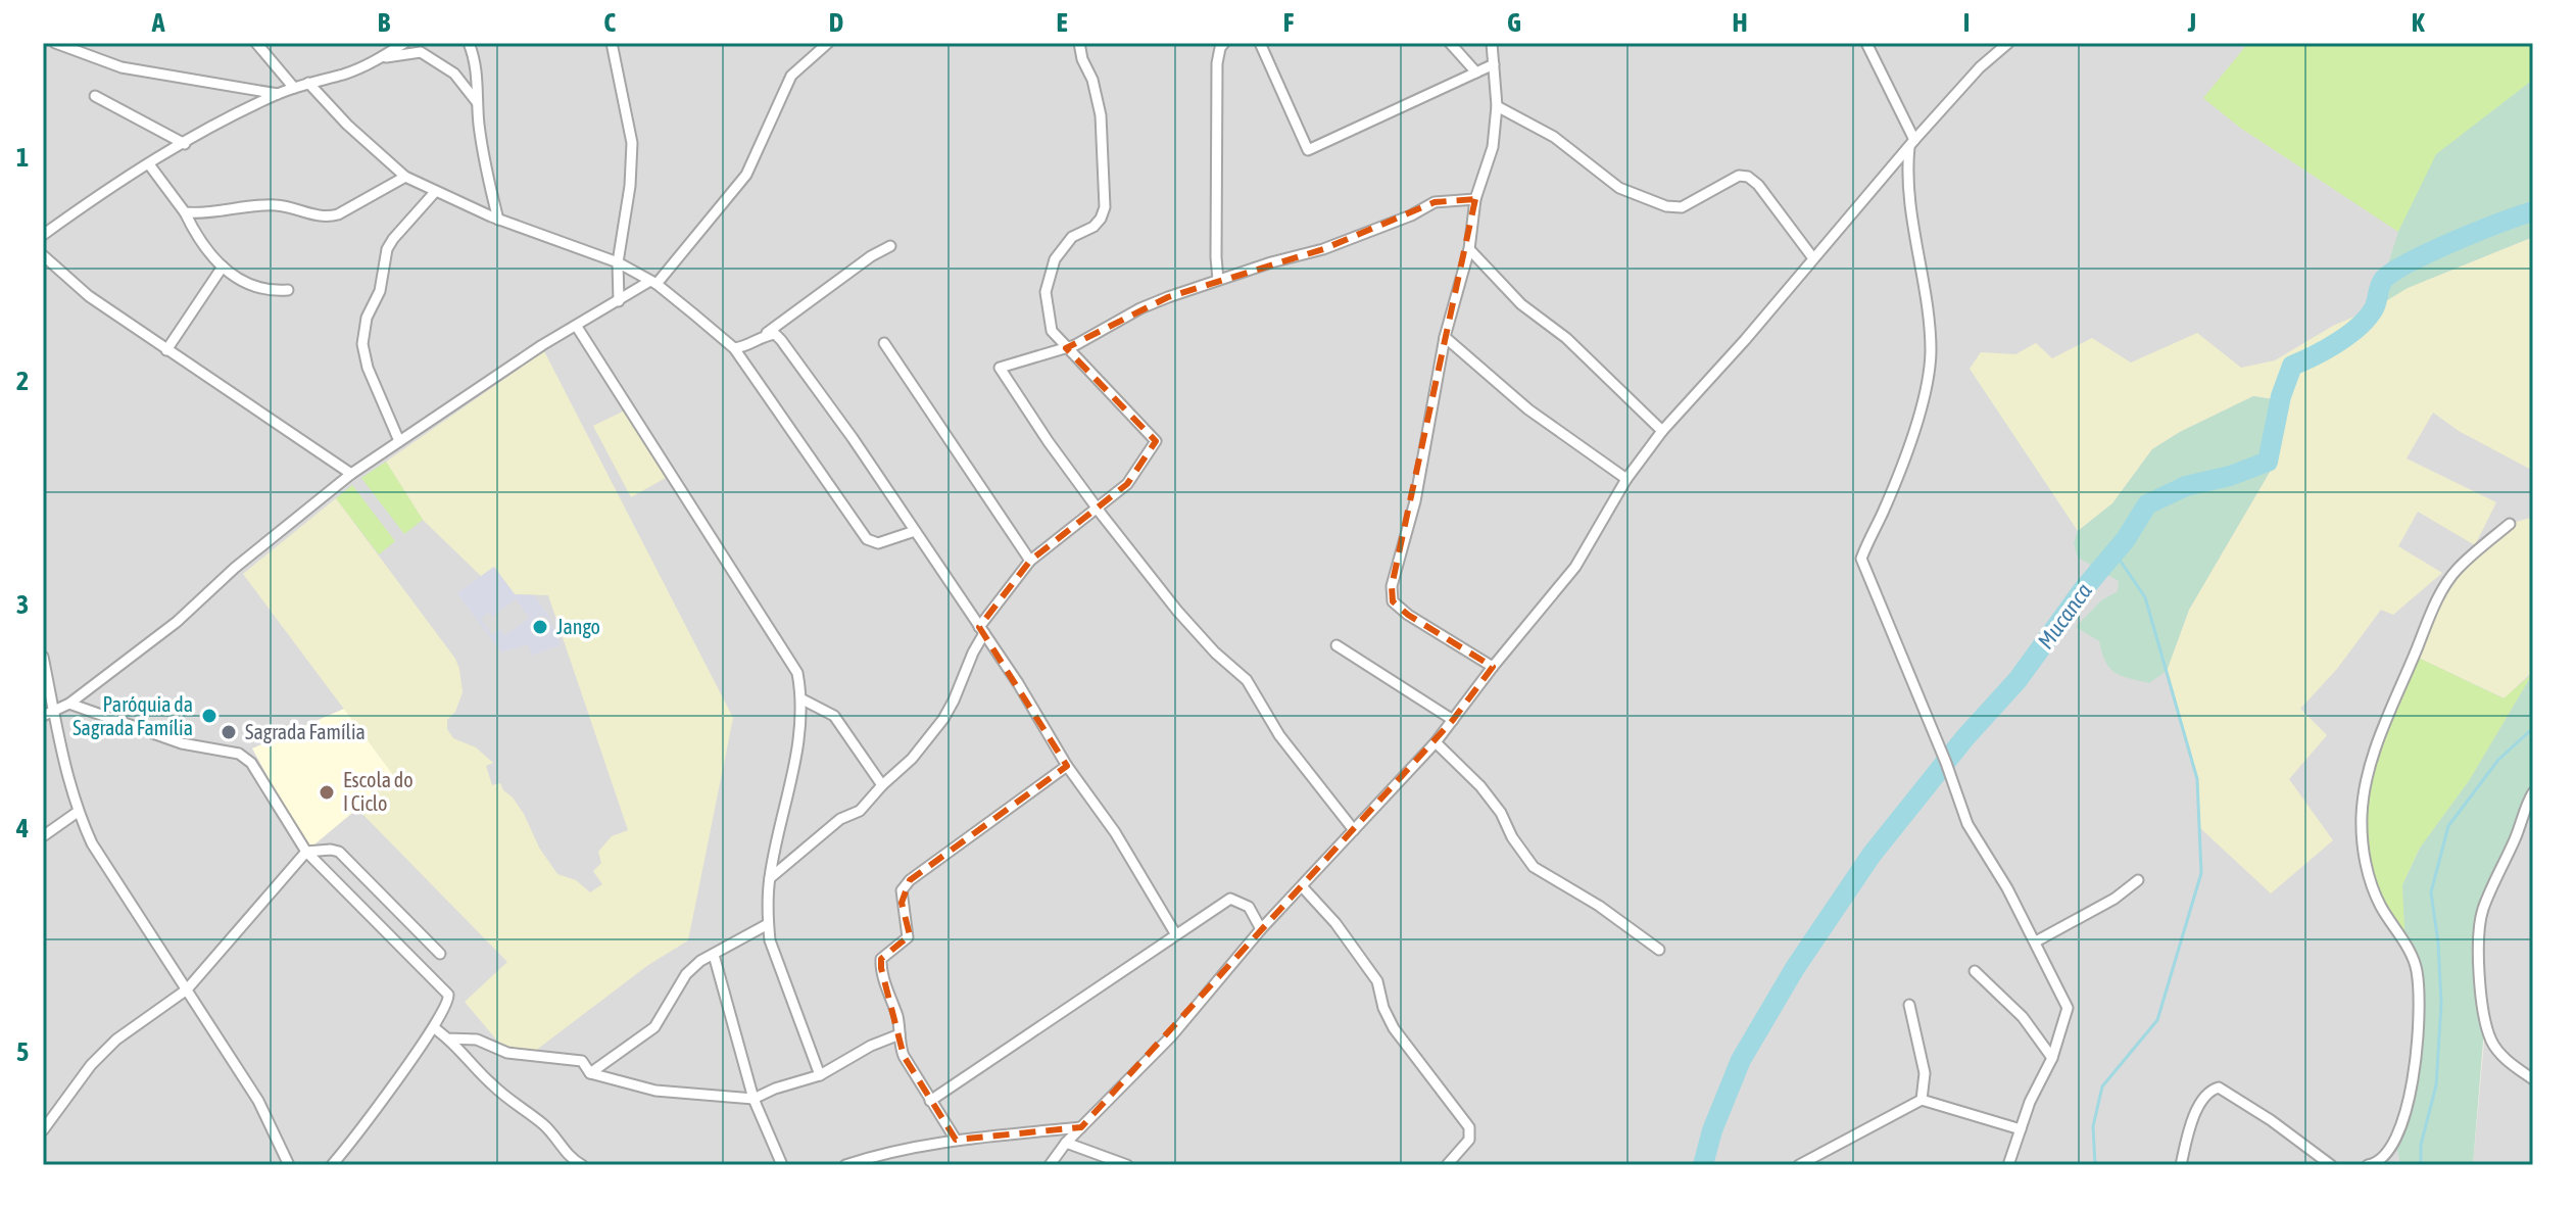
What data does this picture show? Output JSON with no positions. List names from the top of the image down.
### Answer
{
  "water": ["Mucanca"],
  "places": [
    "Jango",
    "Paróquia da Sagrada Família",
    "Sagrada Família",
    "Escola do I Ciclo"
  ],
  "grid": {
    "columns": [
      "A",
      "B",
      "C",
      "D",
      "E",
      "F",
      "G",
      "H",
      "I",
      "J",
      "K"
    ],
    "rows": [
      "1",
      "2",
      "3",
      "4",
      "5"
    ]
  }
}
